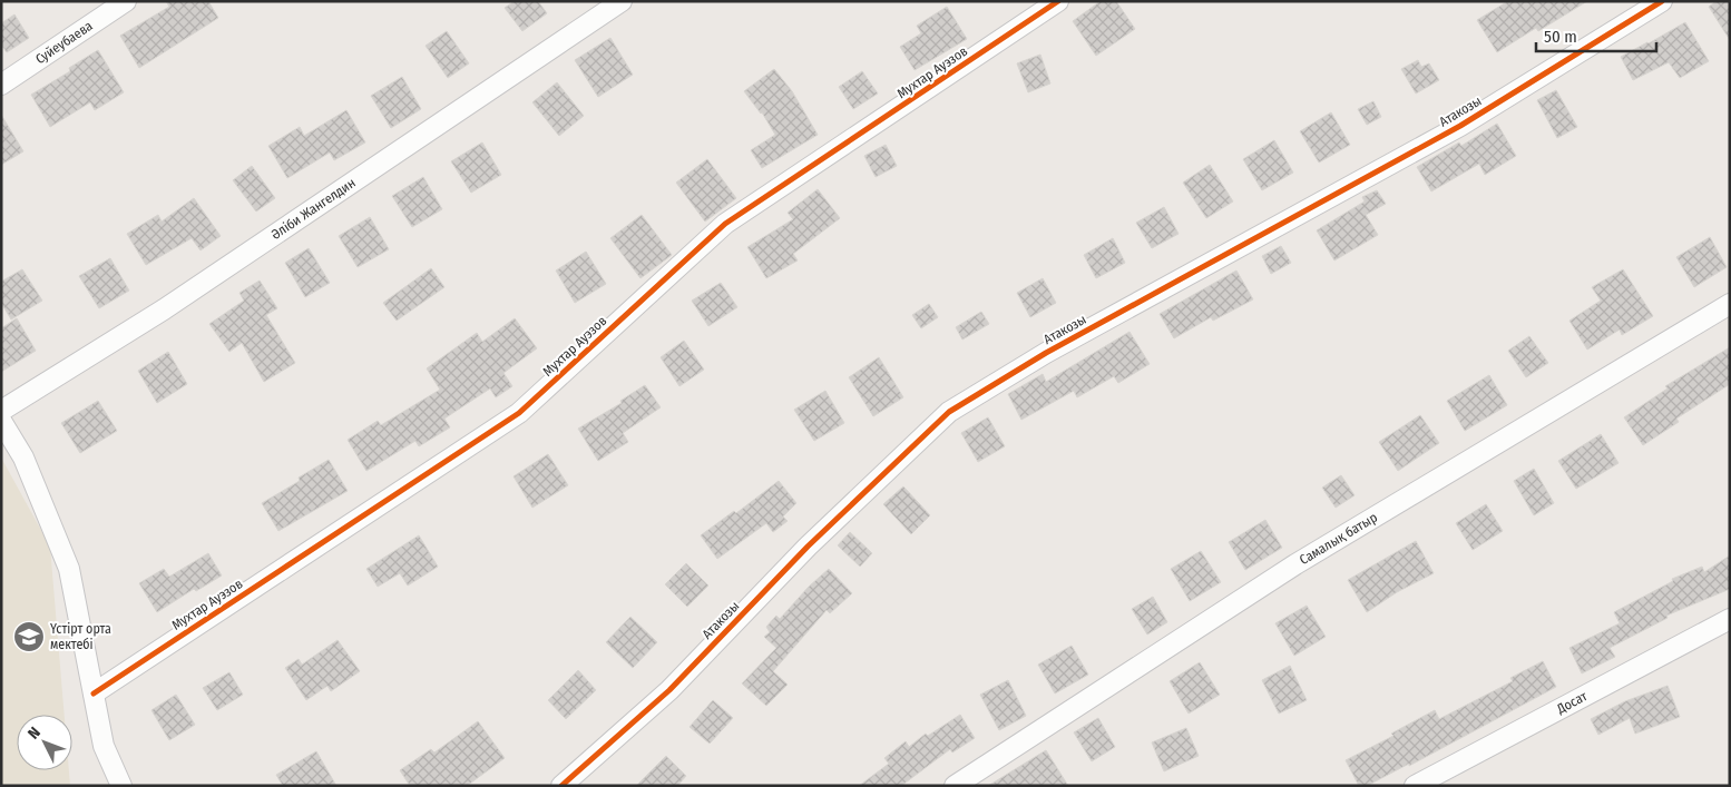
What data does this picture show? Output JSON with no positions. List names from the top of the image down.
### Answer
{
  "streets": {
    "street": [
      "Суйеубаева",
      "Мухтар Ауэзов",
      "Атакозы",
      "Әліби Жангелдин",
      "Самалық батыр",
      "Досат"
    ]
  },
  "places": {
    "school or university": ["Үстірт орта мектебі"]
  },
  "scale_bar": "50 m",
  "north": "top left"
}
